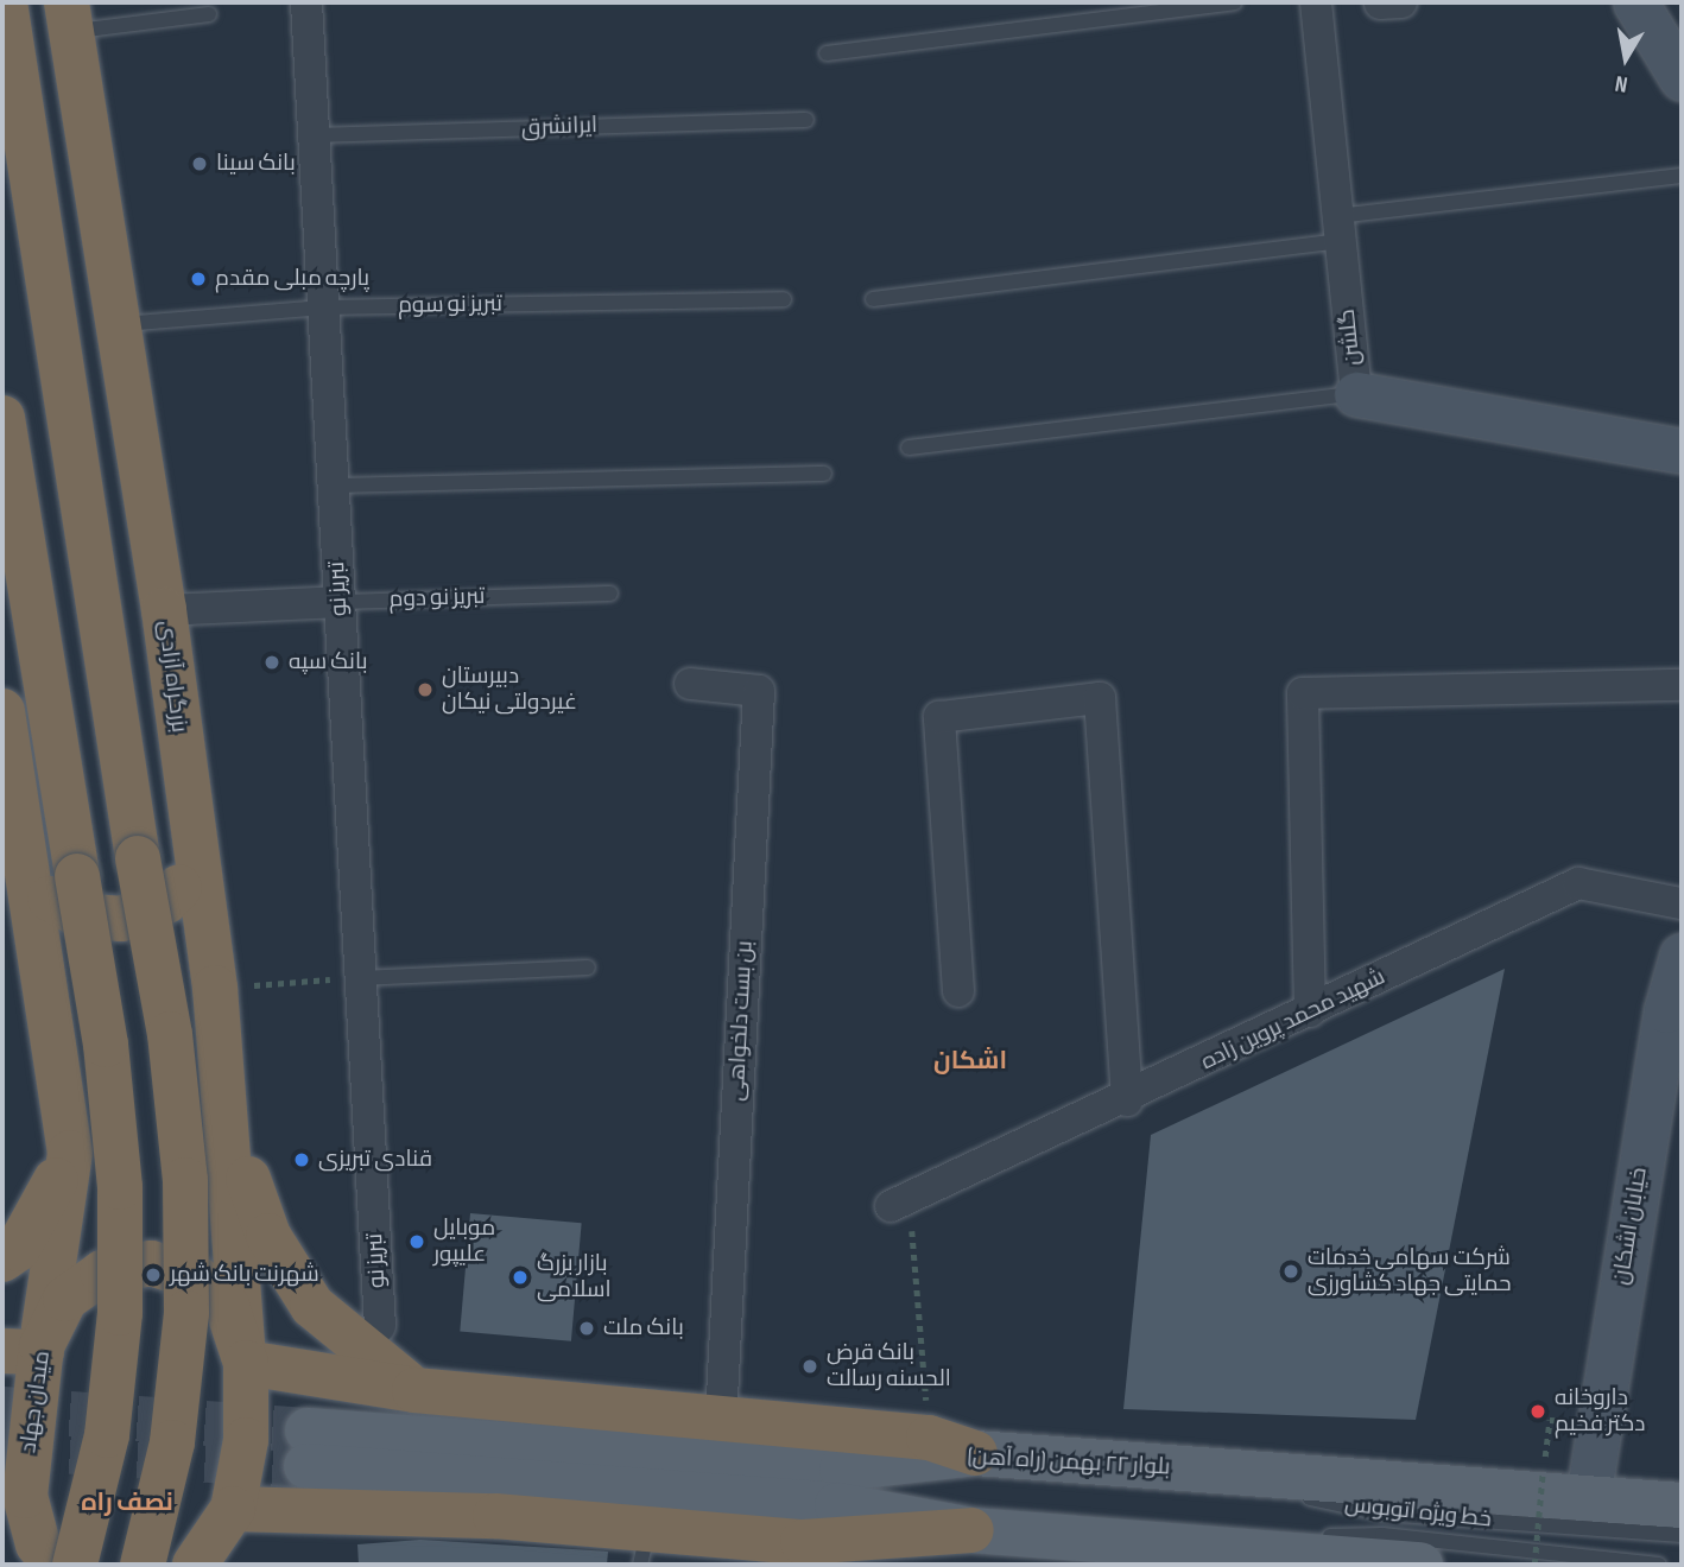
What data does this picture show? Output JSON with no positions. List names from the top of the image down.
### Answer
{
  "streets": {
    "highway": ["بزرگراه آزادی", "میدان جهاد"],
    "main road": ["گلشن", "خیابان اشکان", "بلوار ۲۲ بهمن (راه آهن)"],
    "street": [
      "تبریز نو",
      "تبریز نو دوم",
      "شهید محمد پروین زاده",
      "بن بست دلخواهی"
    ],
    "lane": ["ایرانشرق", "تبریز نو سوم", "خط ویژه اتوبوس"]
  },
  "crossings": [
    ["ایرانشرق", "تبریز نو"],
    ["تبریز نو سوم", "تبریز نو"],
    ["تبریز نو سوم", "بزرگراه آزادی"],
    ["تبریز نو", "تبریز نو دوم"],
    ["تبریز نو دوم", "بزرگراه آزادی"],
    ["بزرگراه آزادی", "میدان جهاد"],
    ["خیابان اشکان", "بلوار ۲۲ بهمن (راه آهن)"],
    ["بلوار ۲۲ بهمن (راه آهن)", "خط ویژه اتوبوس"]
  ],
  "districts": ["اشکان", "نصف راه"],
  "places": [
    "بانک سینا",
    "پارچه مبلی مقدم",
    "بانک سپه",
    "دبیرستان غیردولتی نیکان",
    "قنادی تبریزی",
    "موبایل علیپور",
    "شرکت سهامی خدمات حمایتی جهاد کشاورزی",
    "شهرنت بانک شهر",
    "بازار بزرگ اسلامی",
    "بانک ملت",
    "بانک قرض الحسنه رسالت",
    "داروخانه دکتر فخیم"
  ],
  "north": "bottom"
}
